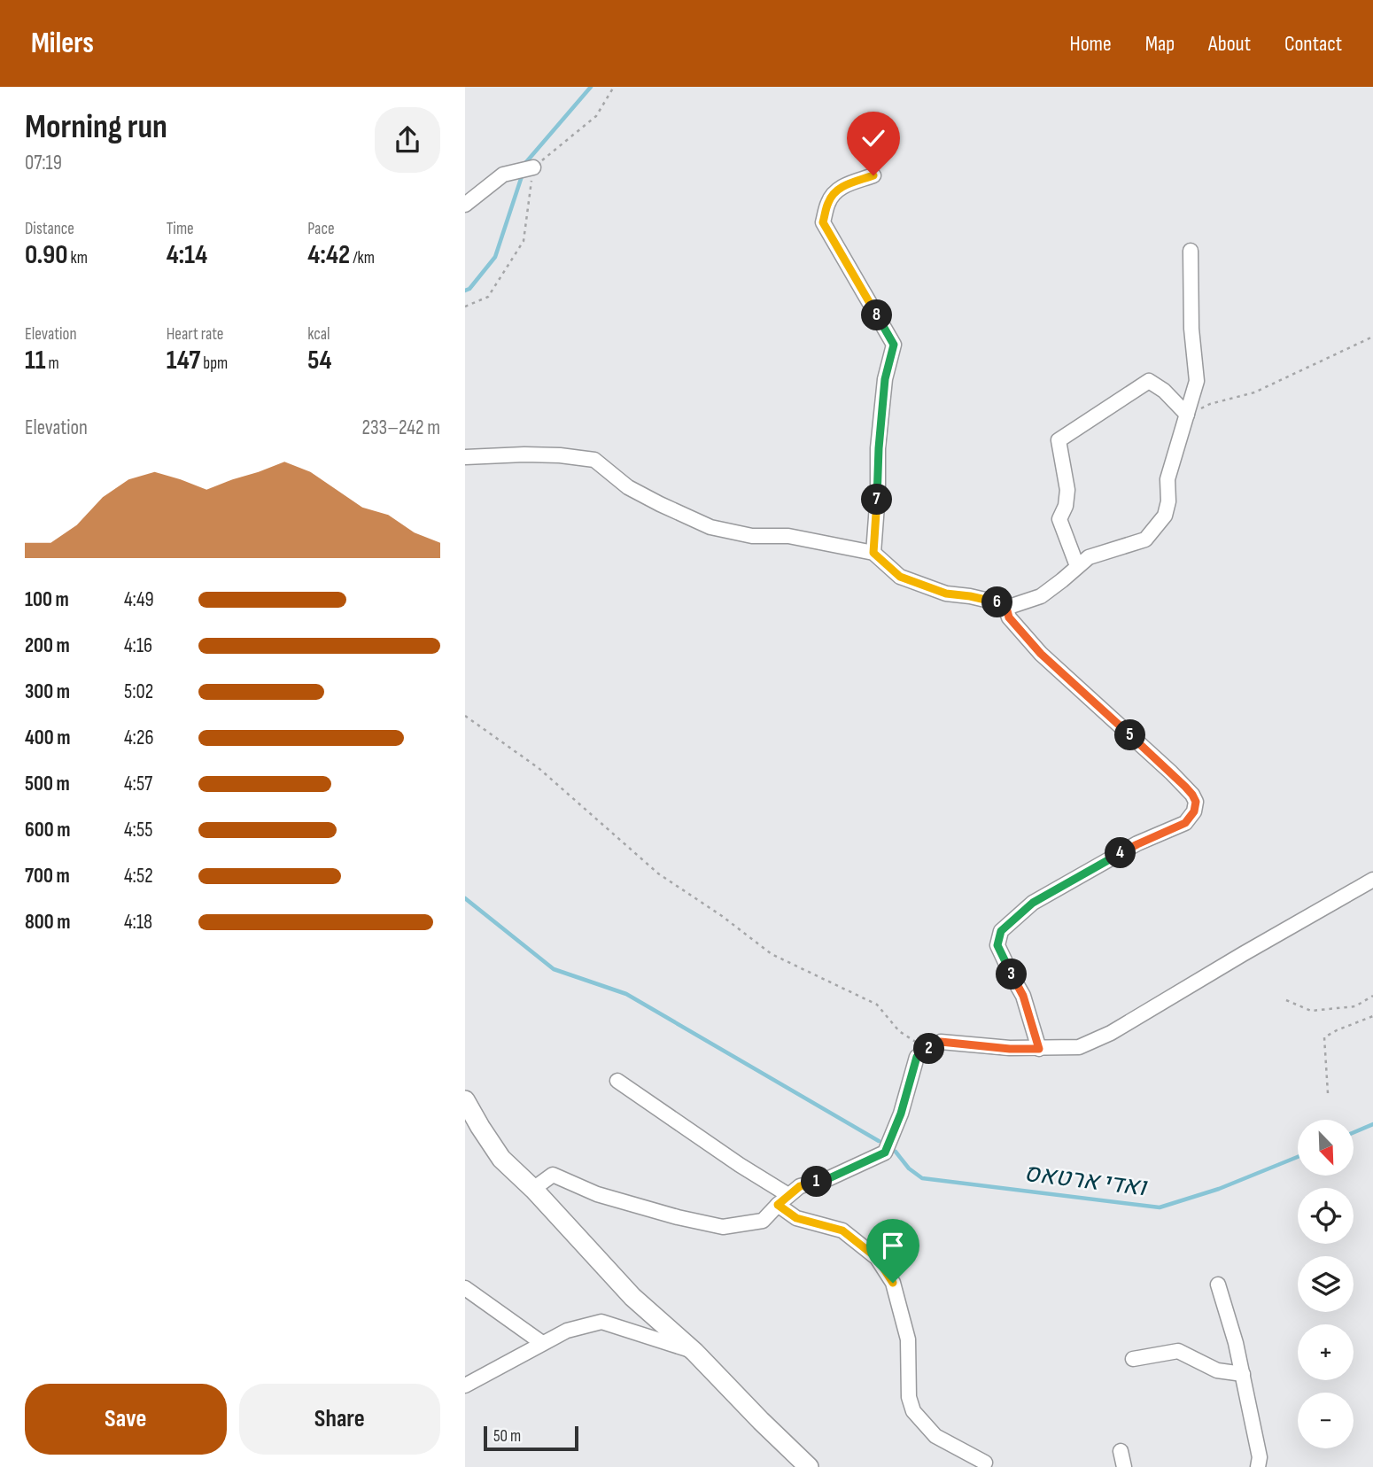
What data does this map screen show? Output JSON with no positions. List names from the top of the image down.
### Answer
{
  "water": ["ואדי ארטאס"],
  "scale_bar": "50 m",
  "north": "bottom right",
  "page": {
    "header": "Milers",
    "nav": [
      "Home",
      "Map",
      "About",
      "Contact"
    ],
    "heading": ["Morning run", "07:19"],
    "stats": [
      ["Distance", "0.90 km"],
      ["Time", "4:14"],
      ["Pace", "4:42 /km"],
      ["Elevation", "11 m"],
      ["Heart rate", "147 bpm"],
      ["kcal", "54"]
    ],
    "pins": [
      "8",
      "7",
      "6",
      "5",
      "4",
      "3",
      "2",
      "1"
    ],
    "chart": ["Elevation", "233–242 m"],
    "list": [
      {
        "name": "100 m",
        "note": "4:49"
      },
      {
        "name": "200 m",
        "note": "4:16"
      },
      {
        "name": "300 m",
        "note": "5:02"
      },
      {
        "name": "400 m",
        "note": "4:26"
      },
      {
        "name": "500 m",
        "note": "4:57"
      },
      {
        "name": "600 m",
        "note": "4:55"
      },
      {
        "name": "700 m",
        "note": "4:52"
      },
      {
        "name": "800 m",
        "note": "4:18"
      }
    ],
    "map_buttons": ["+", "−"],
    "buttons": ["Save", "Share"],
    "scale": "50 m"
  }
}
